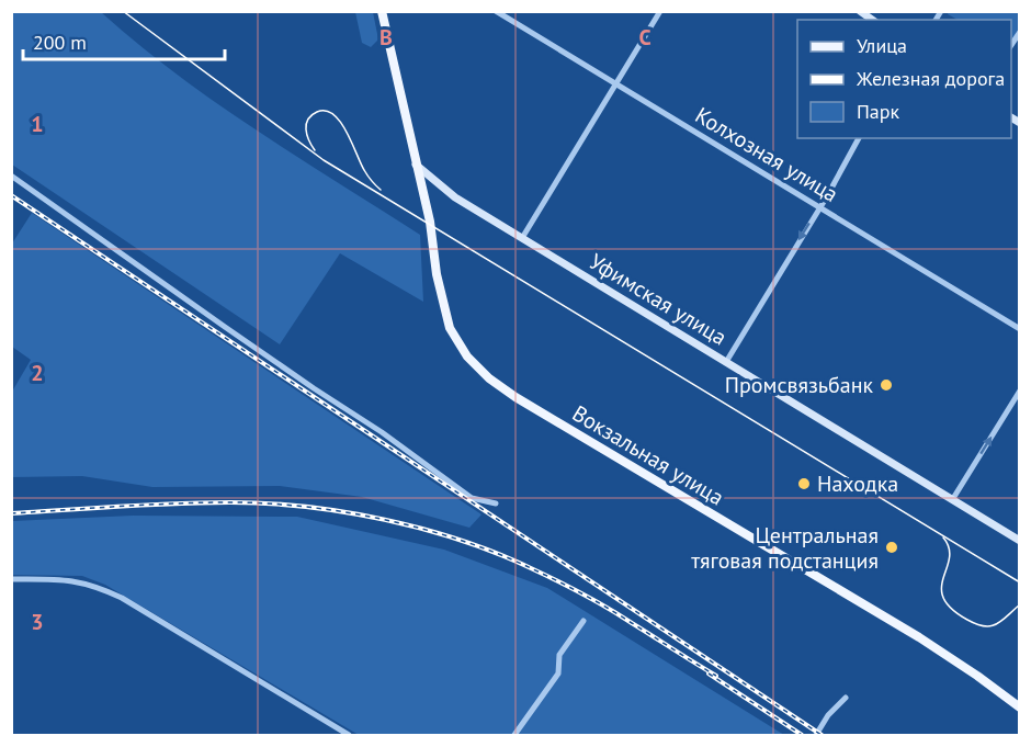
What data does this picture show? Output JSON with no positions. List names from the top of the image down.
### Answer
{
  "streets": {
    "main road": ["Вокзальная улица"],
    "street": ["Колхозная улица", "Уфимская улица"]
  },
  "crossings": [
    ["Уфимская улица", "Вокзальная улица"]
  ],
  "places": ["Промсвязьбанк", "Находка", "Центральная тяговая подстанция"],
  "legend": ["Улица", "Железная дорога", "Парк"],
  "scale_bar": "200 m",
  "grid": {
    "columns": ["B", "C"],
    "rows": ["1", "2", "3"]
  }
}
